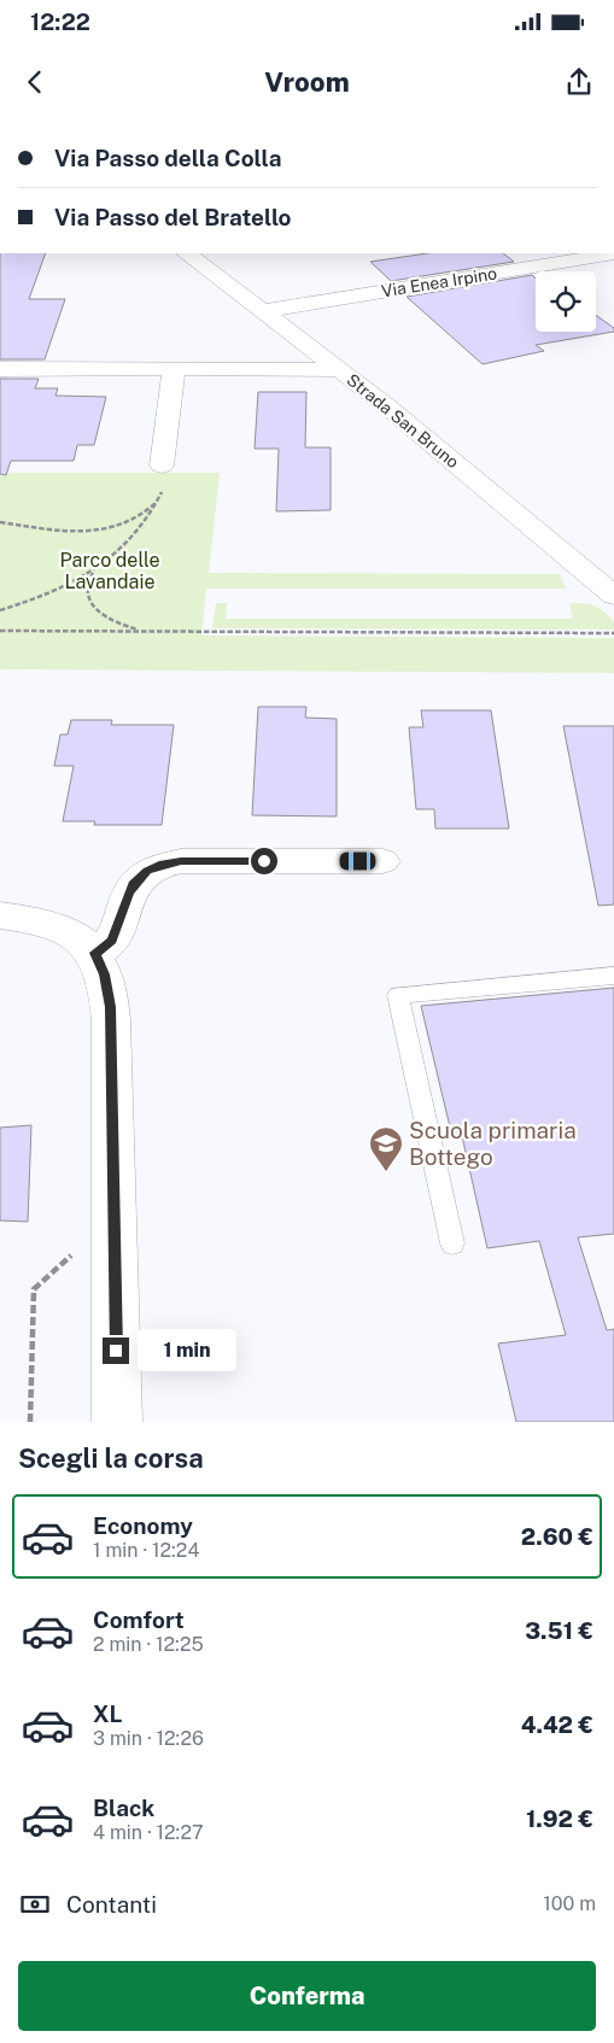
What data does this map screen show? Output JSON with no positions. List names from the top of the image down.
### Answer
{
  "streets": {
    "street": ["Via Enea Irpino", "Strada San Bruno"]
  },
  "crossings": [
    ["Via Enea Irpino", "Strada San Bruno"]
  ],
  "parks": ["Parco delle Lavandaie"],
  "places": {
    "school or university": ["Scuola primaria Bottego"]
  },
  "page": {
    "status": "12:22",
    "header": "Vroom",
    "banner": ["Via Passo della Colla", "Via Passo del Bratello"],
    "bubble": "1 min",
    "heading": "Scegli la corsa",
    "list": [
      {
        "name": "Economy",
        "note": "1 min · 12:24",
        "value": "2.60 €"
      },
      {
        "name": "Comfort",
        "note": "2 min · 12:25",
        "value": "3.51 €"
      },
      {
        "name": "XL",
        "note": "3 min · 12:26",
        "value": "4.42 €"
      },
      {
        "name": "Black",
        "note": "4 min · 12:27",
        "value": "1.92 €"
      }
    ],
    "pay": ["Contanti", "100 m"],
    "buttons": "Conferma"
  }
}
